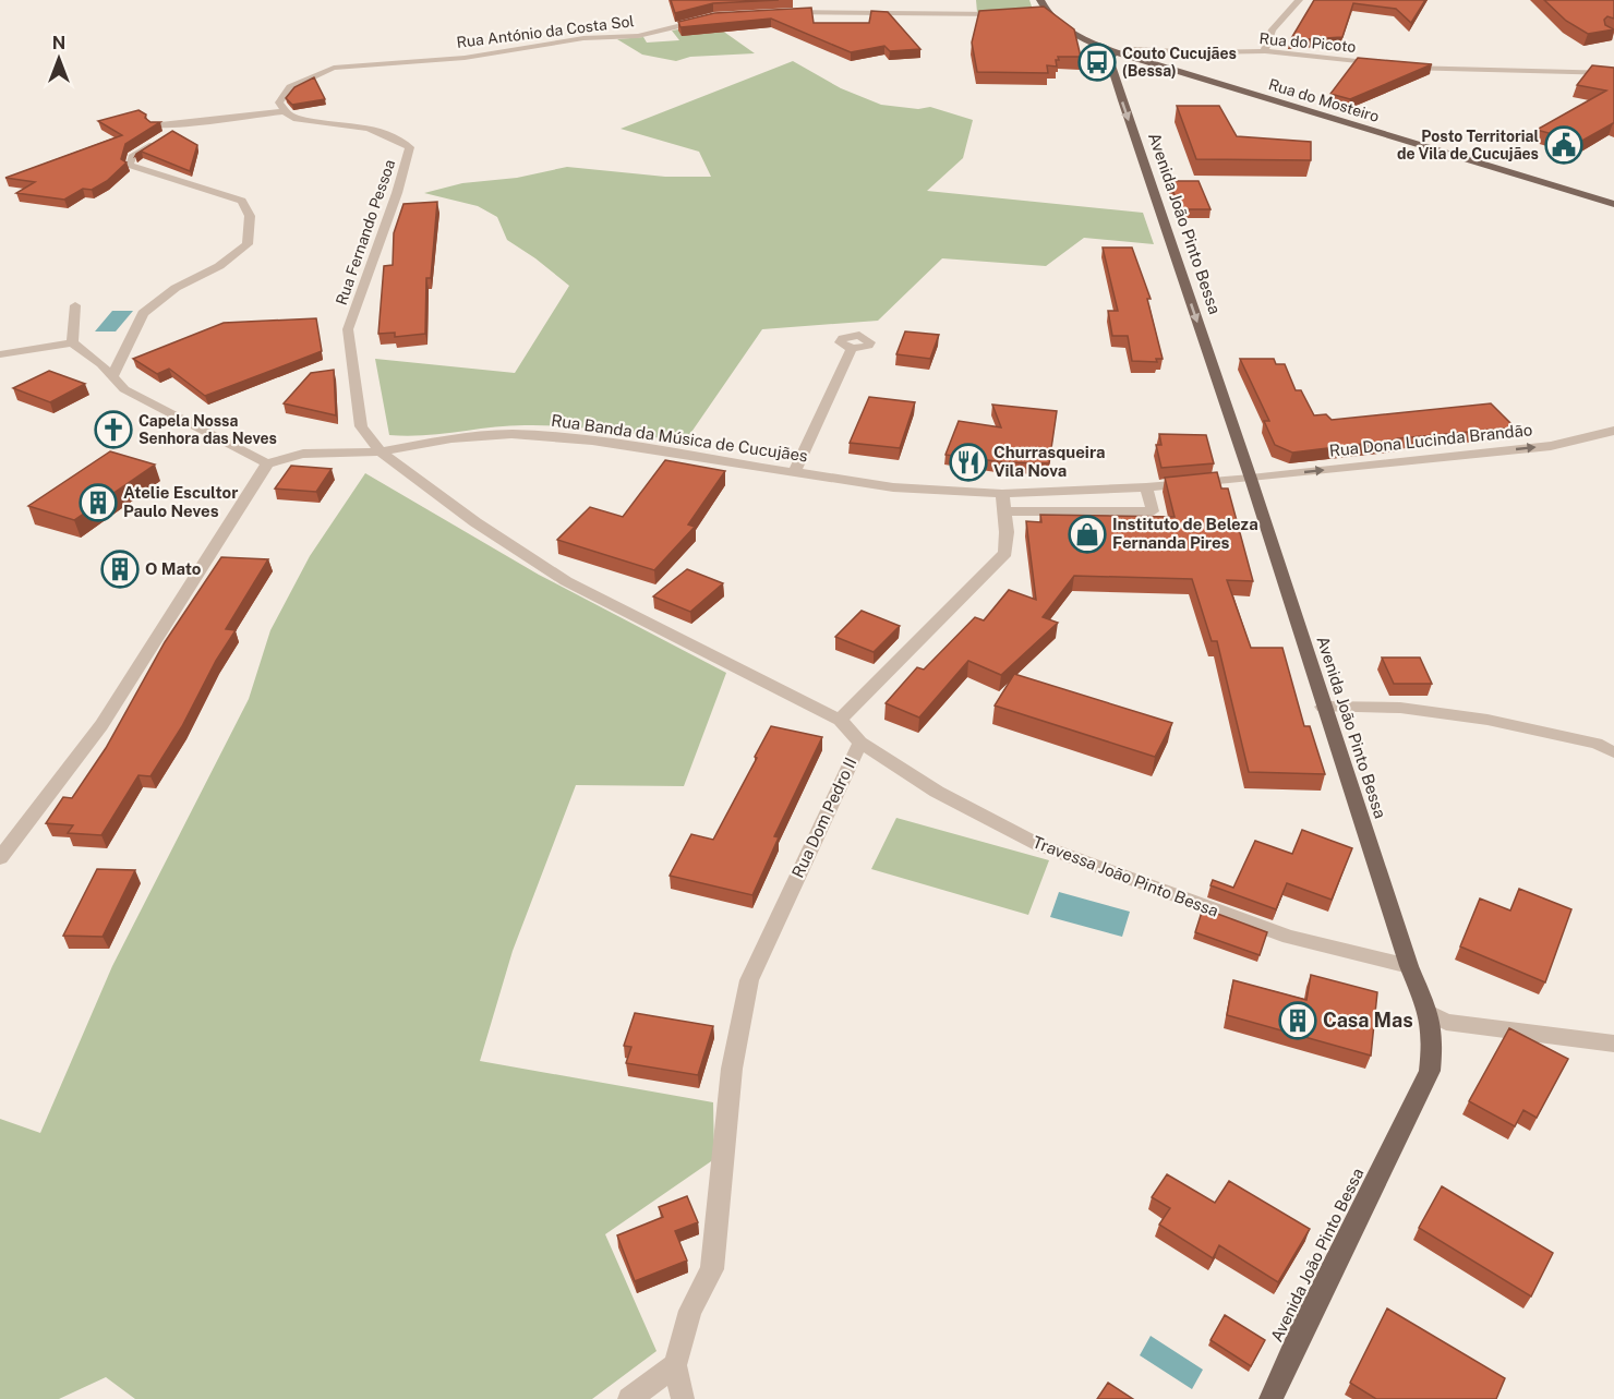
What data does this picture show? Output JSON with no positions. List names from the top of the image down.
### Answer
{
  "streets": {
    "main road": ["Rua do Mosteiro", "Avenida João Pinto Bessa"],
    "street": [
      "Rua António da Costa Sol",
      "Rua do Picoto",
      "Rua Fernando Pessoa",
      "Rua Banda da Música de Cucujães",
      "Rua Dona Lucinda Brandão",
      "Rua Dom Pedro II",
      "Travessa João Pinto Bessa"
    ]
  },
  "crossings": [
    ["Rua António da Costa Sol", "Rua Fernando Pessoa"],
    ["Rua do Picoto", "Rua do Mosteiro"],
    ["Rua do Picoto", "Avenida João Pinto Bessa"],
    ["Rua do Mosteiro", "Avenida João Pinto Bessa"],
    ["Avenida João Pinto Bessa", "Rua Banda da Música de Cucujães"],
    ["Avenida João Pinto Bessa", "Rua Dona Lucinda Brandão"],
    ["Avenida João Pinto Bessa", "Travessa João Pinto Bessa"],
    ["Rua Fernando Pessoa", "Rua Banda da Música de Cucujães"],
    ["Rua Fernando Pessoa", "Rua Dom Pedro II"],
    ["Rua Banda da Música de Cucujães", "Rua Dona Lucinda Brandão"],
    ["Rua Banda da Música de Cucujães", "Rua Dom Pedro II"],
    ["Rua Dom Pedro II", "Travessa João Pinto Bessa"]
  ],
  "one_way": ["Rua Dona Lucinda Brandão"],
  "places": {
    "bus stop": ["Couto Cucujães (Bessa)"],
    "public building": ["Posto Territorial de Vila de Cucujães"],
    "church": ["Capela Nossa Senhora das Neves"],
    "restaurant": ["Churrasqueira Vila Nova"],
    "building": ["Atelie Escultor Paulo Neves", "O Mato", "Casa Mas"],
    "shop": ["Instituto de Beleza Fernanda Pires"]
  },
  "north": "top"
}
